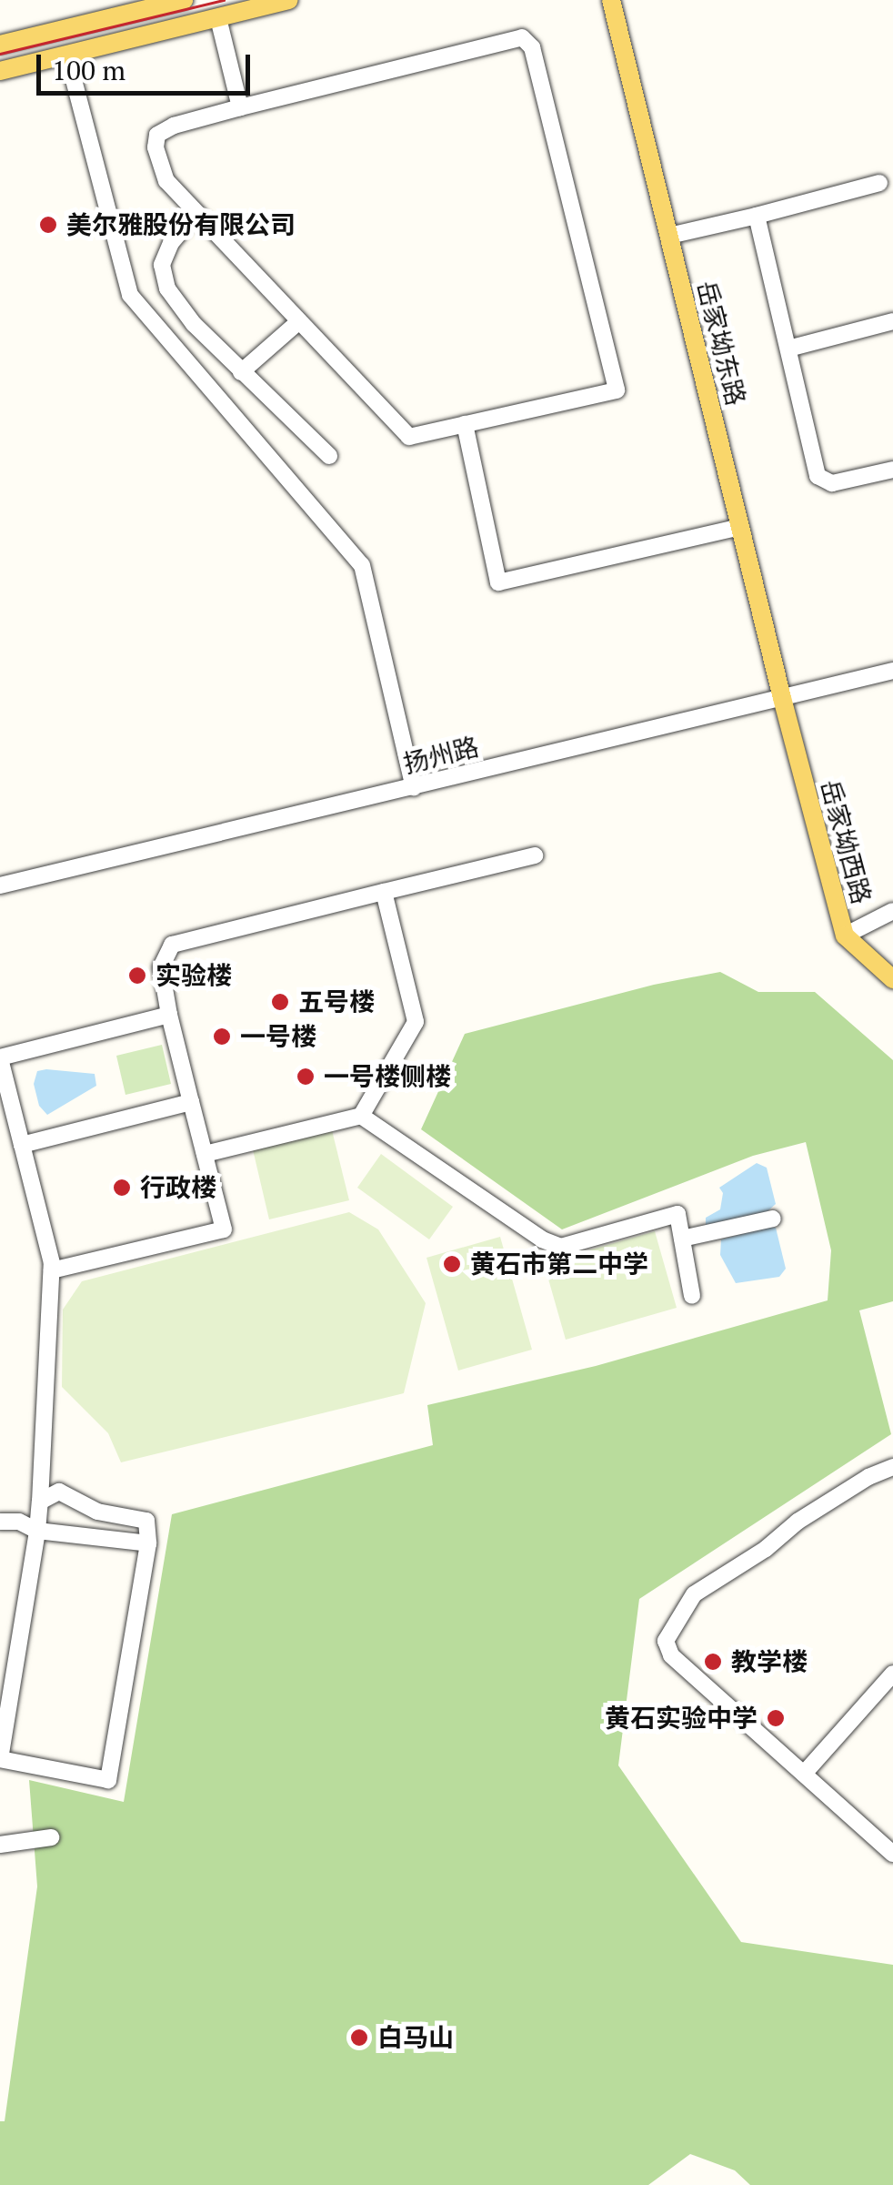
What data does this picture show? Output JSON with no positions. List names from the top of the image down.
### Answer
{
  "streets": {
    "main road": ["岳家坳东路", "岳家坳西路"],
    "street": ["扬州路"]
  },
  "crossings": [
    ["岳家坳东路", "扬州路"],
    ["岳家坳东路", "岳家坳西路"],
    ["扬州路", "岳家坳西路"]
  ],
  "places": [
    "美尔雅股份有限公司",
    "实验楼",
    "五号楼",
    "一号楼",
    "一号楼侧楼",
    "行政楼",
    "黄石市第二中学",
    "教学楼",
    "黄石实验中学",
    "白马山"
  ],
  "scale_bar": "100 m"
}
